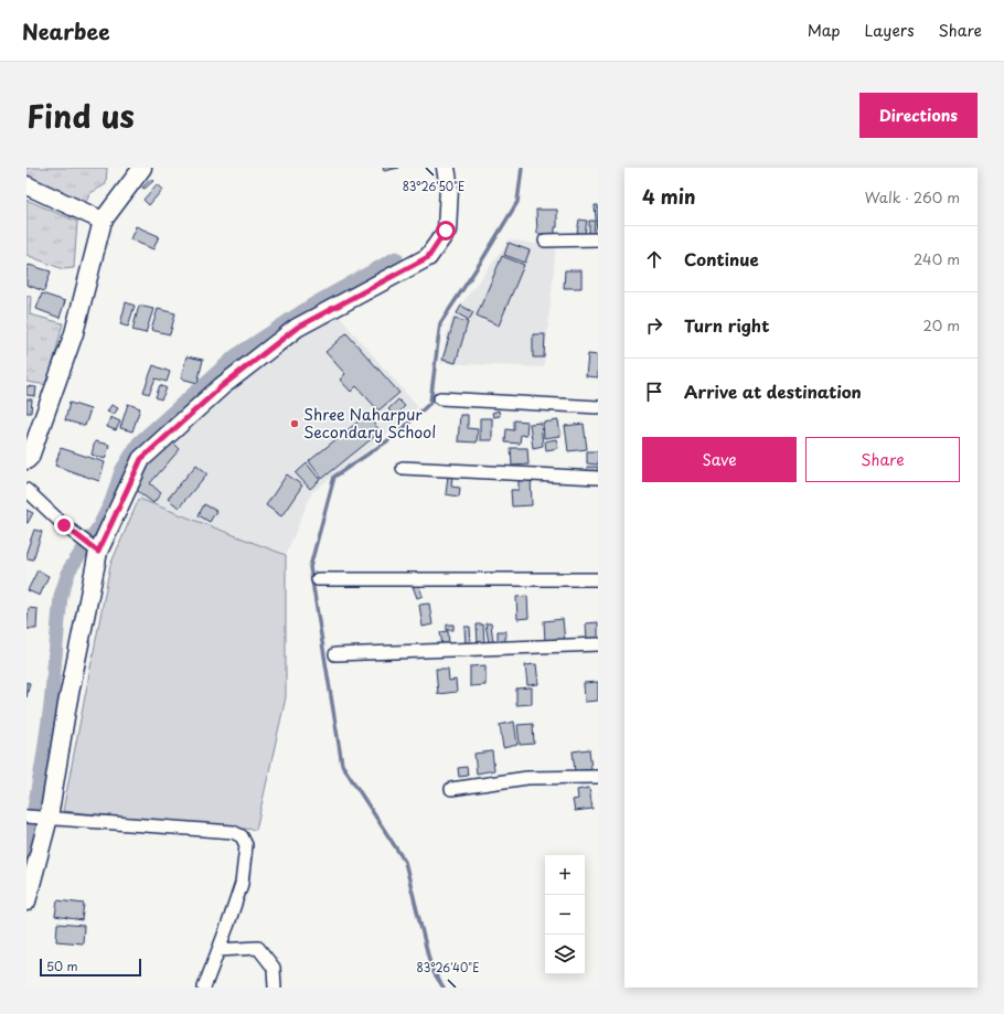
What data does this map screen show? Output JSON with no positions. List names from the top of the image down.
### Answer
{
  "places": ["Shree Naharpur Secondary School"],
  "scale_bar": "50 m",
  "page": {
    "header": "Nearbee",
    "nav": ["Map", "Layers", "Share"],
    "title": "Find us",
    "buttons": [
      "Directions",
      ["Save", "Share"]
    ],
    "heading": ["4 min", "Walk · 260 m"],
    "list": [
      ["Continue", "240 m"],
      ["Turn right", "20 m"],
      "Arrive at destination"
    ],
    "map_buttons": ["+", "−"],
    "scale": "50 m"
  },
  "coordinates": ["83°26'50\"E", "83°26'40\"E"]
}
